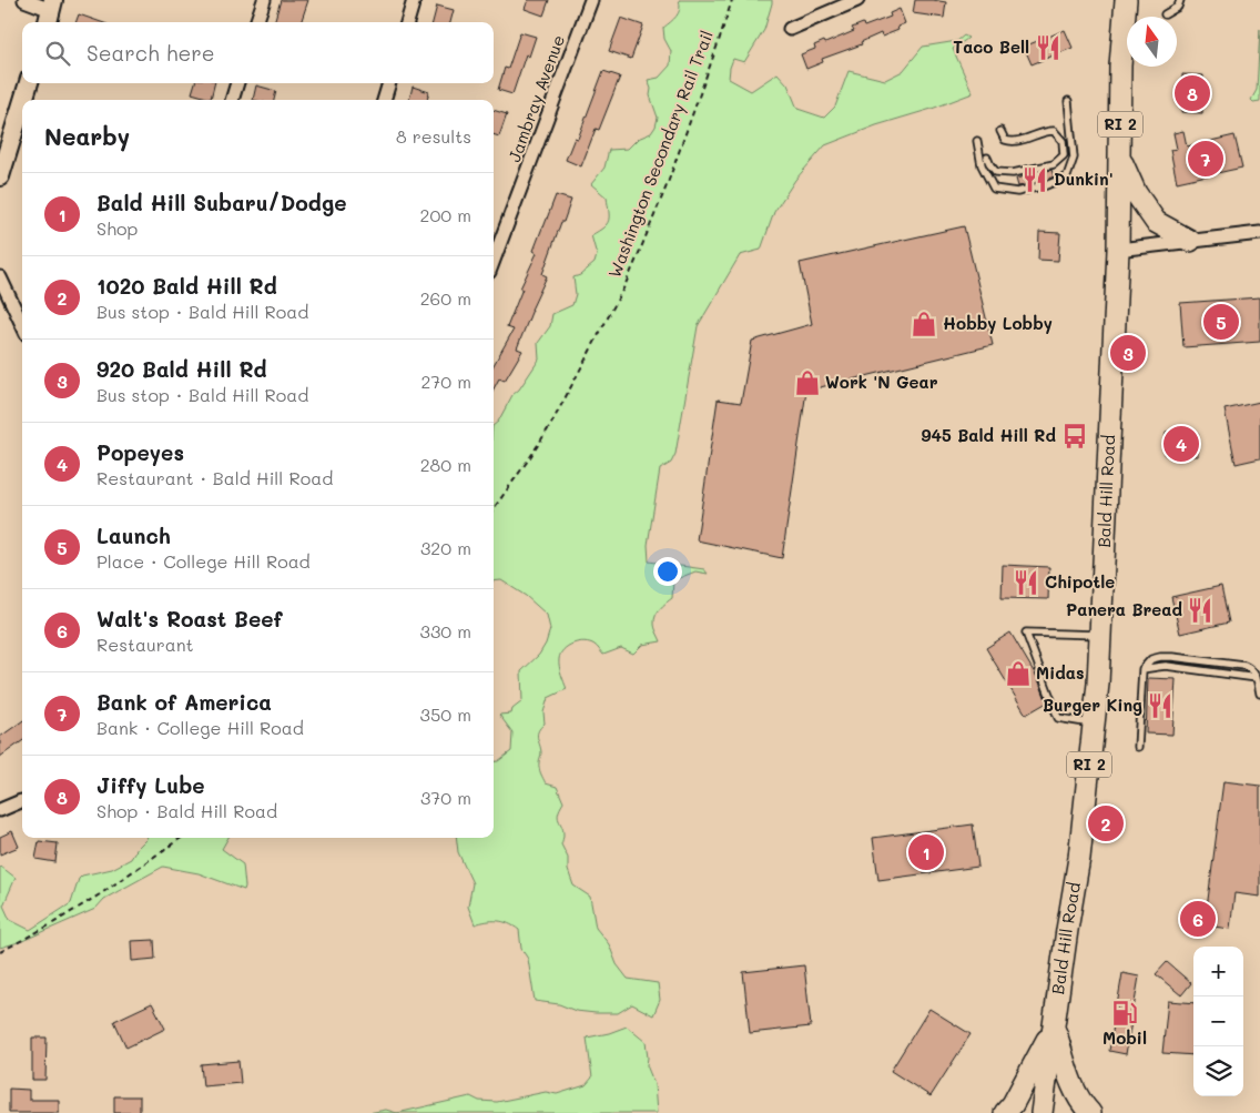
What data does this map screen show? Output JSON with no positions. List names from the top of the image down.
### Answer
{
  "streets": {
    "main road": ["RI 2", "Bald Hill Road"],
    "street": ["Jambray Avenue"],
    "path": ["Washington Secondary Rail Trail"]
  },
  "places": {
    "restaurant": [
      "Taco Bell",
      "Dunkin'",
      "Chipotle",
      "Panera Bread",
      "Burger King"
    ],
    "shop": ["Hobby Lobby", "Work 'N Gear", "Midas"],
    "bus stop": ["945 Bald Hill Rd"],
    "fuel station": ["Mobil"]
  },
  "north": "top",
  "page": {
    "search": "Search here",
    "pins": [
      "8",
      "7",
      "5",
      "3",
      "4",
      "2",
      "1",
      "6"
    ],
    "heading": ["Nearby", "8 results"],
    "list": [
      {
        "mark": "1",
        "name": "Bald Hill Subaru/Dodge",
        "note": "Shop",
        "value": "200 m"
      },
      {
        "mark": "2",
        "name": "1020 Bald Hill Rd",
        "note": "Bus stop · Bald Hill Road",
        "value": "260 m"
      },
      {
        "mark": "3",
        "name": "920 Bald Hill Rd",
        "note": "Bus stop · Bald Hill Road",
        "value": "270 m"
      },
      {
        "mark": "4",
        "name": "Popeyes",
        "note": "Restaurant · Bald Hill Road",
        "value": "280 m"
      },
      {
        "mark": "5",
        "name": "Launch",
        "note": "Place · College Hill Road",
        "value": "320 m"
      },
      {
        "mark": "6",
        "name": "Walt's Roast Beef",
        "note": "Restaurant",
        "value": "330 m"
      },
      {
        "mark": "7",
        "name": "Bank of America",
        "note": "Bank · College Hill Road",
        "value": "350 m"
      },
      {
        "mark": "8",
        "name": "Jiffy Lube",
        "note": "Shop · Bald Hill Road",
        "value": "370 m"
      }
    ],
    "map_buttons": ["+", "−"]
  }
}
